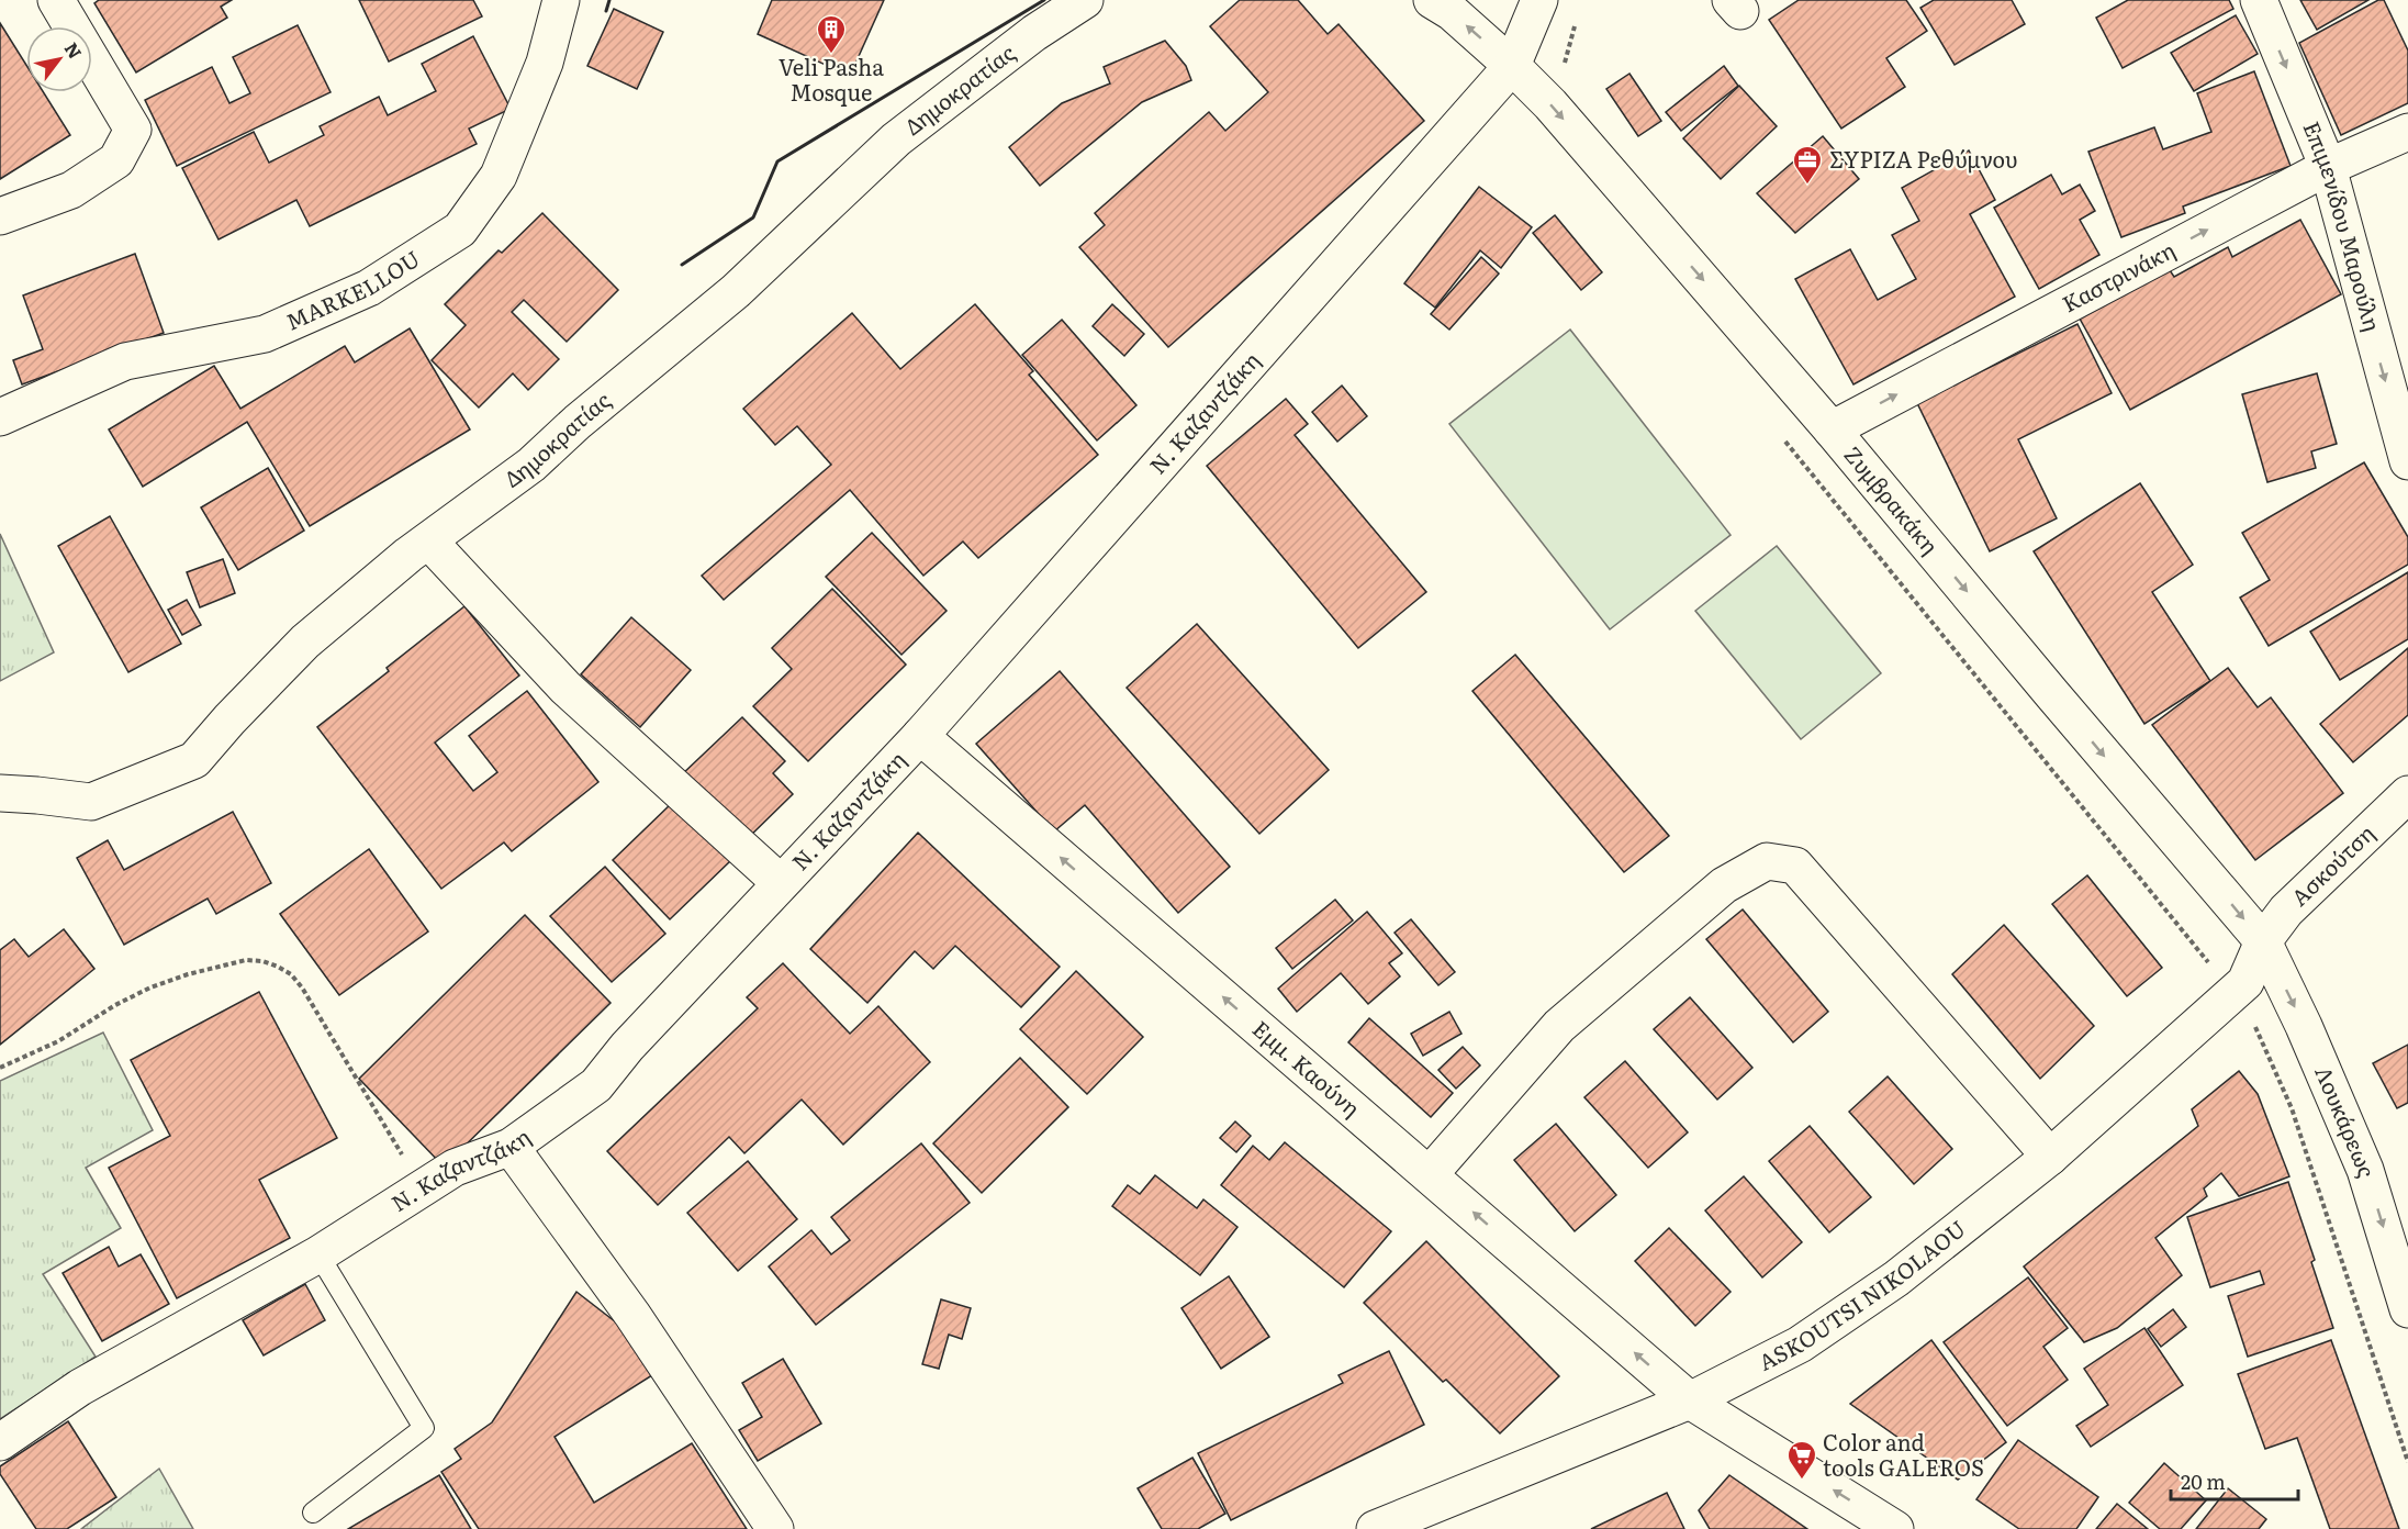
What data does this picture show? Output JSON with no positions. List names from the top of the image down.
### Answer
{
  "streets": {
    "street": [
      "Δημοκρατίας",
      "Επιμενίδου Μαρούλη",
      "Καστρινάκη",
      "MARKELLOU",
      "Ν. Καζαντζάκη",
      "Ζυμβρακάκη",
      "Ασκούτση",
      "Εμμ. Καούνη",
      "Λουκάρεως",
      "ASKOUTSI NIKOLAOU"
    ]
  },
  "crossings": [
    ["Επιμενίδου Μαρούλη", "Καστρινάκη"],
    ["Καστρινάκη", "Ζυμβρακάκη"],
    ["Ν. Καζαντζάκη", "Ζυμβρακάκη"],
    ["Ν. Καζαντζάκη", "Εμμ. Καούνη"],
    ["Ζυμβρακάκη", "Ασκούτση"],
    ["Ζυμβρακάκη", "Λουκάρεως"],
    ["Ζυμβρακάκη", "ASKOUTSI NIKOLAOU"],
    ["Ασκούτση", "Λουκάρεως"],
    ["Ασκούτση", "ASKOUTSI NIKOLAOU"],
    ["Εμμ. Καούνη", "ASKOUTSI NIKOLAOU"],
    ["Λουκάρεως", "ASKOUTSI NIKOLAOU"]
  ],
  "one_way": [
    "Επιμενίδου Μαρούλη",
    "Καστρινάκη",
    "Ζυμβρακάκη",
    "Εμμ. Καούνη",
    "Λουκάρεως"
  ],
  "places": {
    "building": ["Veli Pasha Mosque"],
    "office": ["ΣΥΡΙΖΑ Ρεθύμνου"],
    "supermarket": ["Color and tools GALEROS"]
  },
  "scale_bar": "20 m",
  "north": "top right"
}
